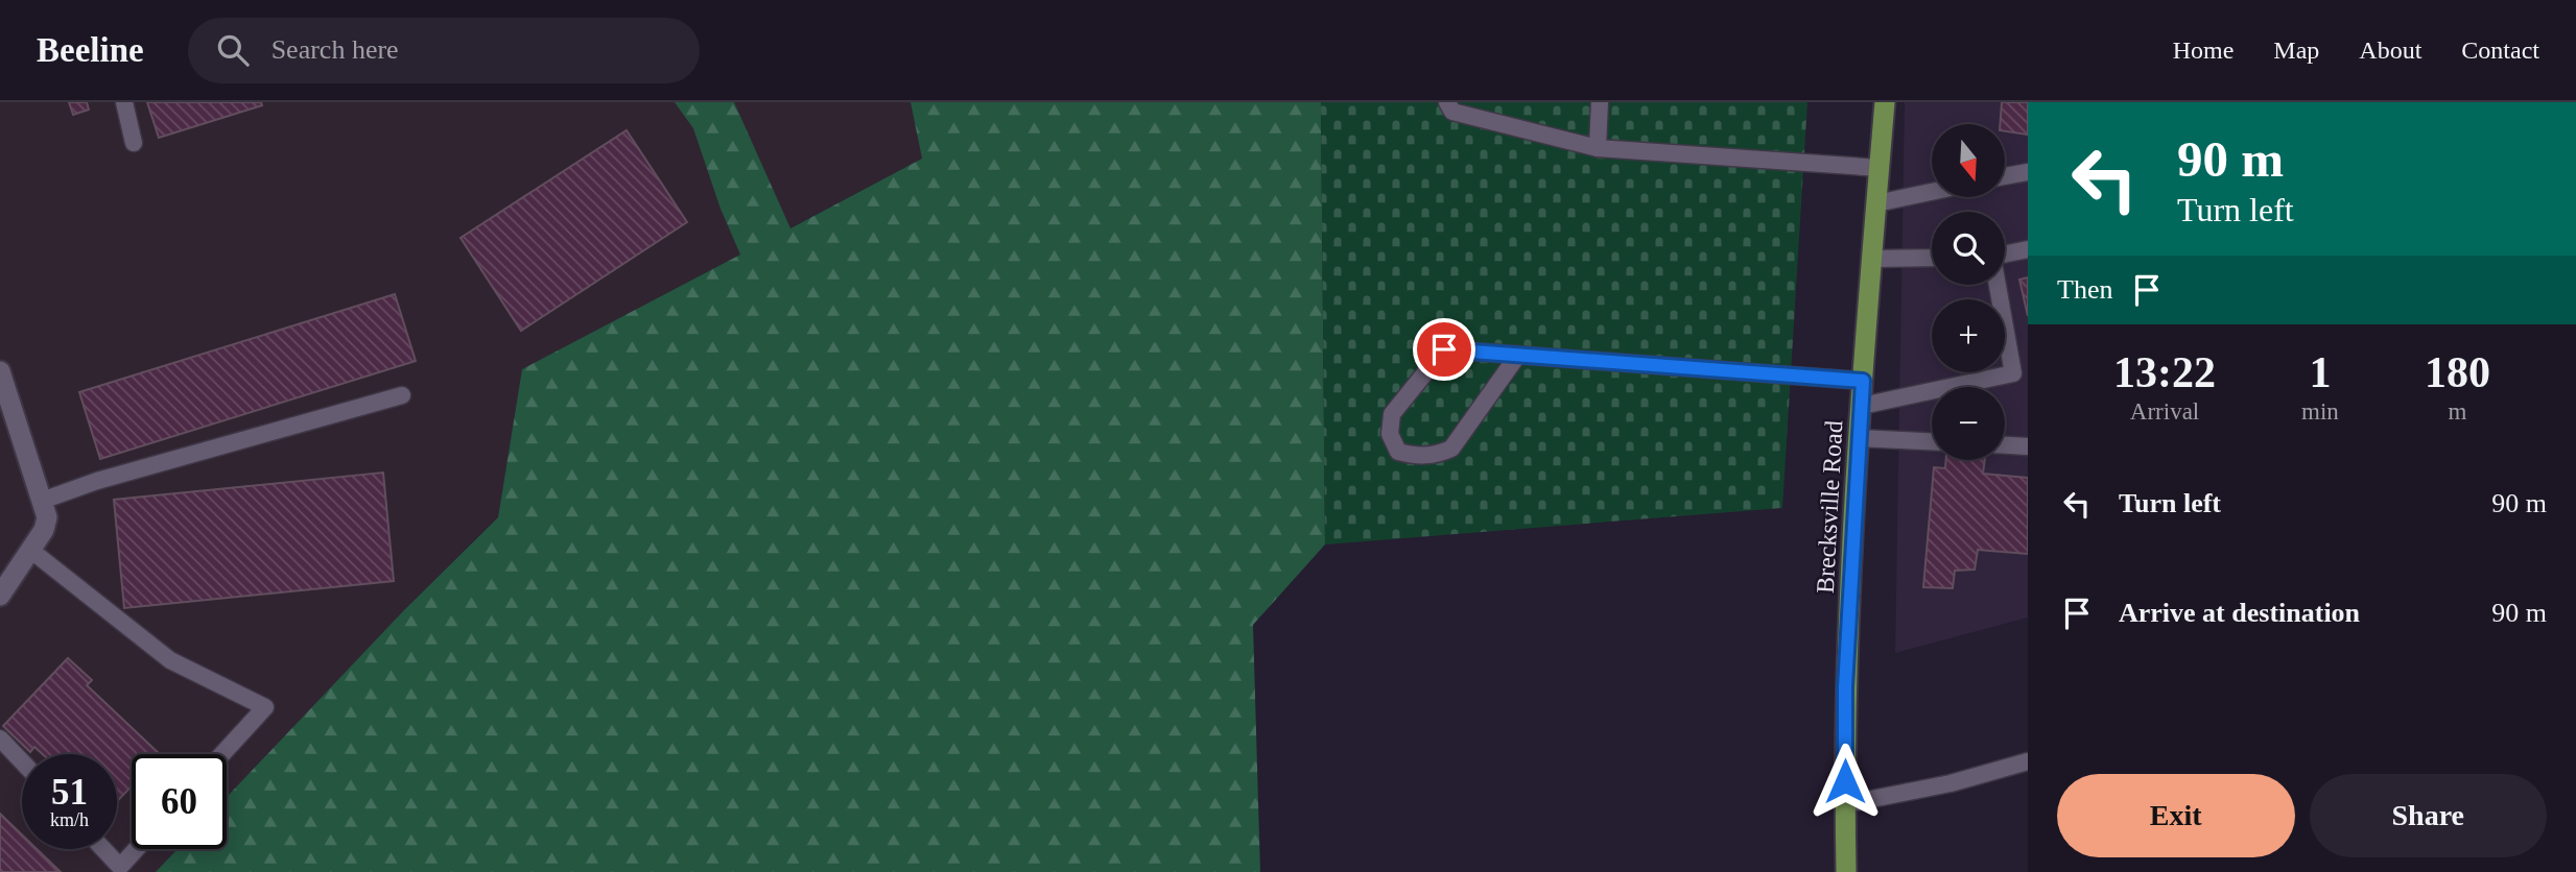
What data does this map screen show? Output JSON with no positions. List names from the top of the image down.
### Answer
{
  "streets": {
    "main road": ["Brecksville Road"]
  },
  "north": "bottom",
  "page": {
    "header": "Beeline",
    "search": "Search here",
    "nav": [
      "Home",
      "Map",
      "About",
      "Contact"
    ],
    "turn": ["90 m", "Turn left"],
    "map_buttons": ["+", "−"],
    "then": "Then",
    "eta": [
      "13:22",
      "Arrival",
      "1",
      "min",
      "180",
      "m"
    ],
    "list": [
      {
        "name": "Turn left",
        "value": "90 m"
      },
      {
        "name": "Arrive at destination",
        "value": "90 m"
      }
    ],
    "speed": "51 km/h",
    "limit": "60",
    "buttons": ["Exit", "Share"]
  }
}
